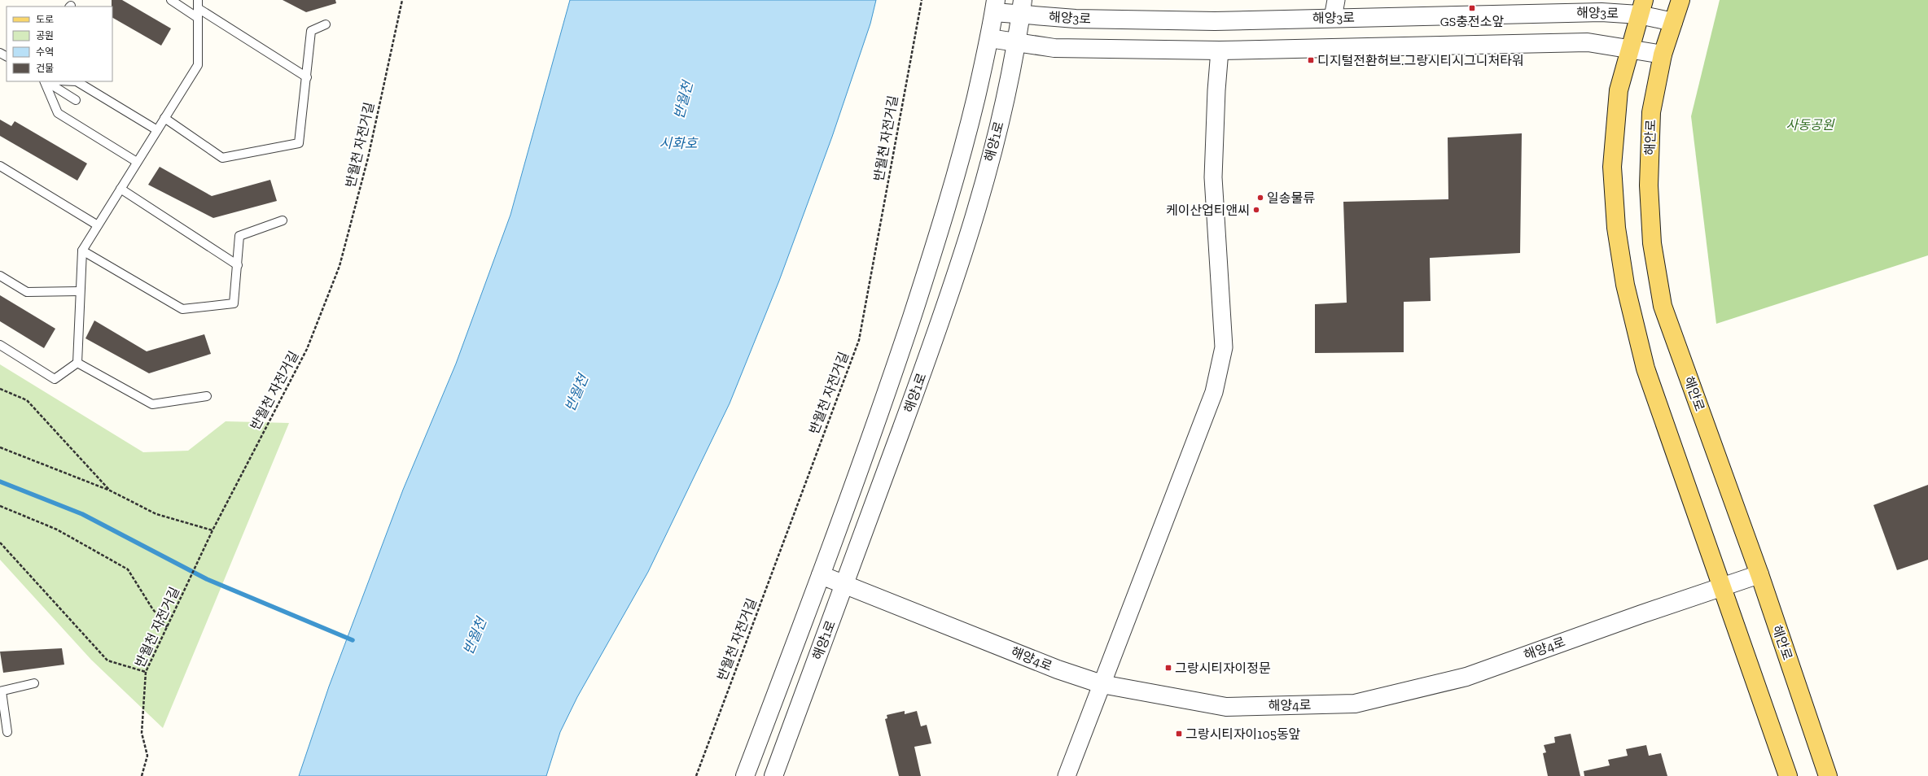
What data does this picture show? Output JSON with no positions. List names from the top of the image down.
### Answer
{
  "streets": {
    "main road": ["해안로"],
    "street": ["해양3로", "해양1로", "해양4로"],
    "path": ["반월천 자전거길"]
  },
  "crossings": [
    ["해양3로", "해안로"],
    ["해양3로", "해양1로"],
    ["해안로", "해양4로"],
    ["해양1로", "해양4로"]
  ],
  "water": ["반월천", "시화호"],
  "parks": ["사동공원"],
  "places": {
    "transit": [
      "GS충전소앞",
      "디지털전환허브.그랑시티시그니처타워",
      "그랑시티자이정문",
      "그랑시티자이105동앞"
    ],
    "other": ["일송물류", "케이산업티앤씨"]
  },
  "legend": [
    "도로",
    "공원",
    "수역",
    "건물"
  ]
}
